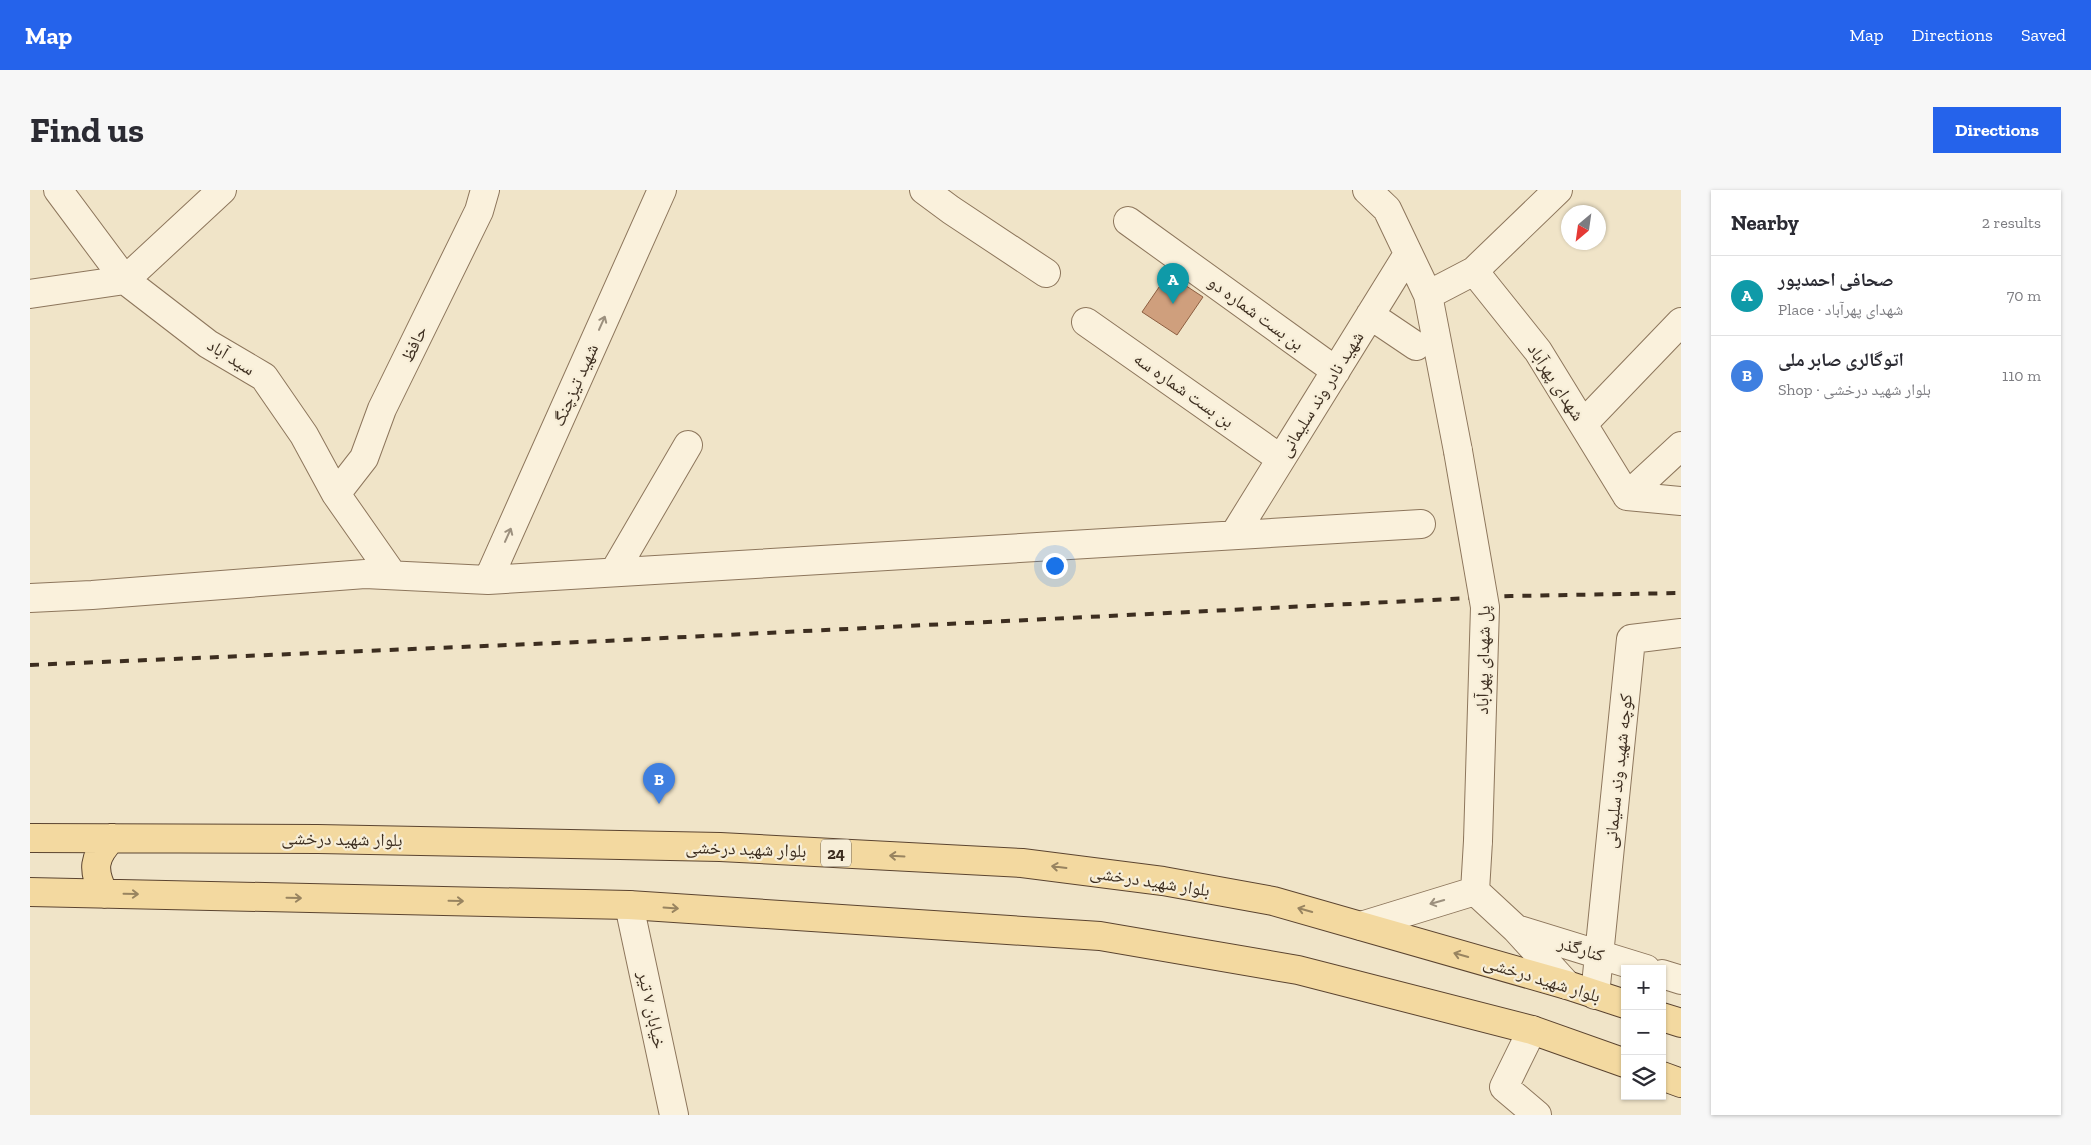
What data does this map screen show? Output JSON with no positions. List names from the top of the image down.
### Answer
{
  "streets": {
    "main road": ["بلوار شهید درخشی", "24"],
    "street": [
      "بن بست شماره دو",
      "حافظ",
      "سید آباد",
      "شهدای پهرآباد",
      "شهید تیزچنگ",
      "بن بست شماره سه",
      "شهید نادر وند سلیمانی",
      "پل شهدای پهرآباد",
      "کوچه شهید وند سلیمانی",
      "کنارگذر",
      "خیابان ۷ تیر"
    ]
  },
  "crossings": [
    ["بن بست شماره دو", "شهید نادر وند سلیمانی"],
    ["حافظ", "سید آباد"],
    ["بن بست شماره سه", "شهید نادر وند سلیمانی"],
    ["کوچه شهید وند سلیمانی", "کنارگذر"]
  ],
  "north": "bottom left",
  "page": {
    "header": "Map",
    "nav": ["Map", "Directions", "Saved"],
    "buttons": "Directions",
    "title": "Find us",
    "heading": ["Nearby", "2 results"],
    "list": [
      {
        "mark": "A",
        "name": "صحافی احمدپور",
        "note": "Place · شهدای پهرآباد",
        "value": "70 m"
      },
      {
        "mark": "B",
        "name": "اتوگالری صابر ملی",
        "note": "Shop · بلوار شهید درخشی",
        "value": "110 m"
      }
    ],
    "pins": ["A", "B"],
    "map_buttons": ["+", "−"]
  }
}
